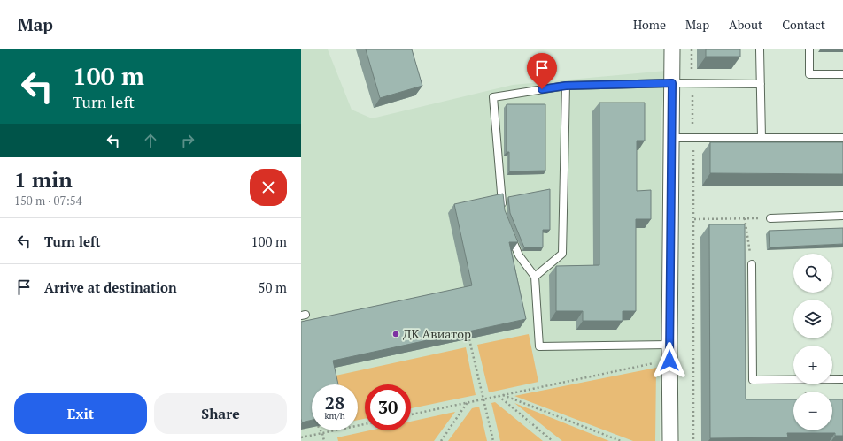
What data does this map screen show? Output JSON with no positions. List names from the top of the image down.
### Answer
{
  "places": ["ДК Авиатор"],
  "page": {
    "header": "Map",
    "nav": [
      "Home",
      "Map",
      "About",
      "Contact"
    ],
    "turn": ["100 m", "Turn left"],
    "heading": ["1 min", "150 m · 07:54"],
    "list": [
      {
        "name": "Turn left",
        "value": "100 m"
      },
      {
        "name": "Arrive at destination",
        "value": "50 m"
      }
    ],
    "map_buttons": ["+", "−"],
    "speed": "28 km/h",
    "limit": "30",
    "buttons": ["Exit", "Share"]
  }
}
